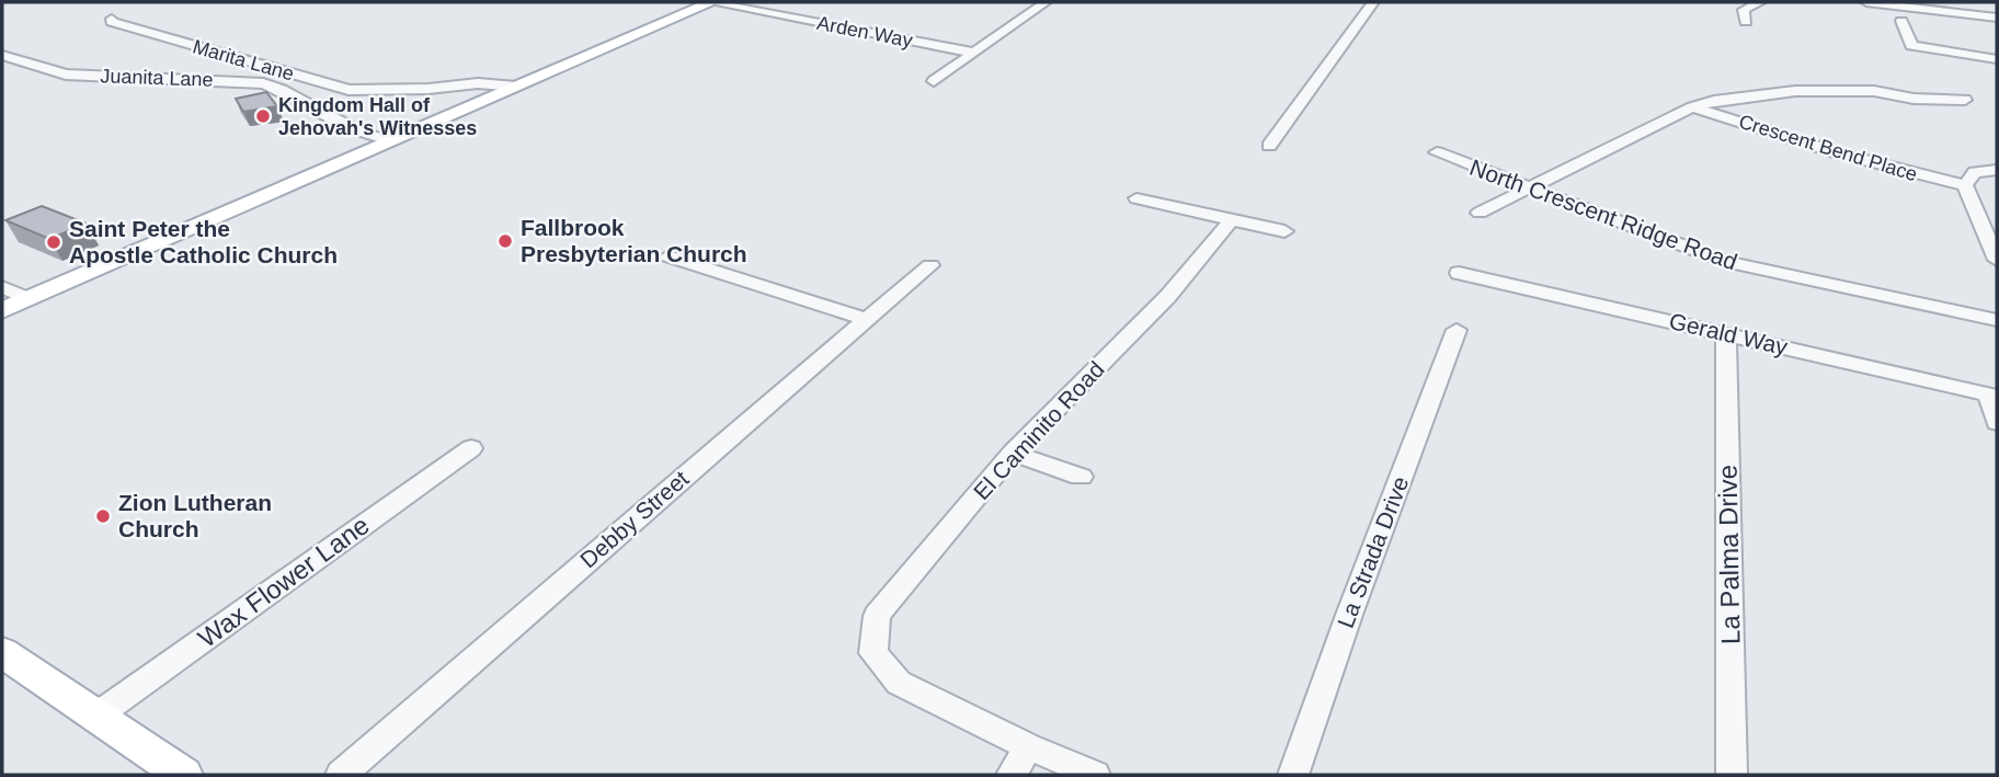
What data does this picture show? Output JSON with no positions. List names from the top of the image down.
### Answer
{
  "streets": {
    "street": [
      "Arden Way",
      "Marita Lane",
      "Juanita Lane",
      "Crescent Bend Place",
      "North Crescent Ridge Road",
      "Gerald Way",
      "El Caminito Road",
      "Debby Street",
      "La Strada Drive",
      "La Palma Drive",
      "Wax Flower Lane"
    ]
  },
  "crossings": [
    ["Gerald Way", "La Palma Drive"]
  ],
  "places": [
    "Kingdom Hall of Jehovah's Witnesses",
    "Fallbrook Presbyterian Church",
    "Saint Peter the Apostle Catholic Church",
    "Zion Lutheran Church"
  ]
}
